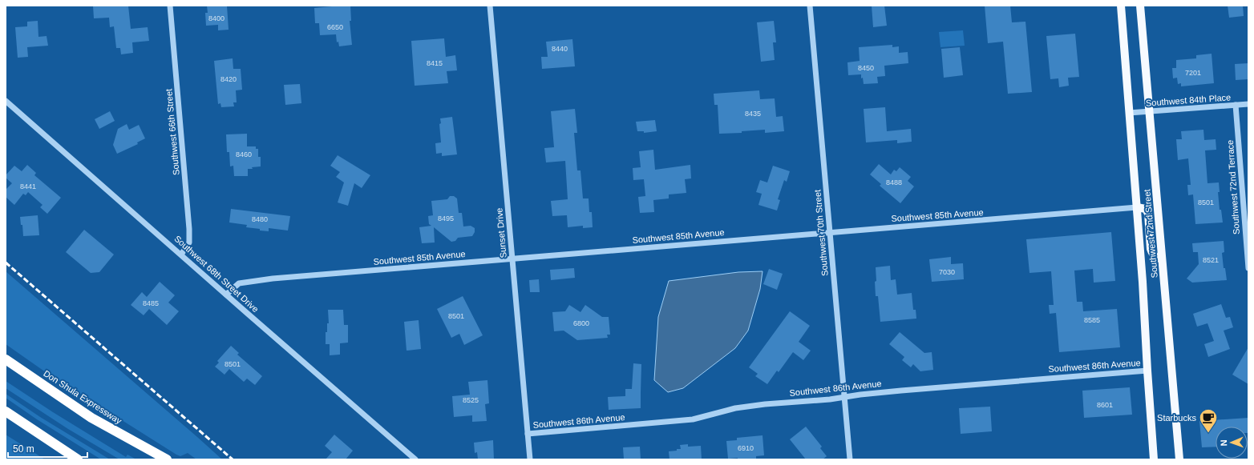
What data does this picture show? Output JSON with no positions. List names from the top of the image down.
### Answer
{
  "streets": {
    "highway": ["Don Shula Expressway"],
    "main road": ["Southwest 72nd Street"],
    "street": [
      "Southwest 84th Place",
      "Southwest 66th Street",
      "Southwest 72nd Terrace",
      "Southwest 85th Avenue",
      "Sunset Drive",
      "Southwest 70th Street",
      "Southwest 68th Street Drive",
      "Southwest 86th Avenue"
    ]
  },
  "crossings": [
    ["Southwest 84th Place", "Southwest 72nd Terrace"],
    ["Southwest 84th Place", "Southwest 72nd Street"],
    ["Southwest 66th Street", "Southwest 68th Street Drive"],
    ["Southwest 85th Avenue", "Sunset Drive"],
    ["Southwest 85th Avenue", "Southwest 70th Street"],
    ["Southwest 85th Avenue", "Southwest 72nd Street"],
    ["Southwest 85th Avenue", "Southwest 68th Street Drive"],
    ["Sunset Drive", "Southwest 86th Avenue"],
    ["Southwest 70th Street", "Southwest 86th Avenue"],
    ["Southwest 72nd Street", "Southwest 86th Avenue"]
  ],
  "places": {
    "cafe": ["Starbucks"]
  },
  "house_numbers": [
    "8400",
    "6650",
    "8440",
    "8415",
    "8450",
    "7201",
    "8420",
    "8435",
    "8460",
    "8488",
    "8441",
    "8501",
    "8495",
    "8480",
    "8521",
    "7030",
    "8485",
    "8501",
    "8585",
    "6800",
    "8501",
    "8525",
    "8601",
    "6910"
  ],
  "scale_bar": "50 m",
  "north": "left"
}
